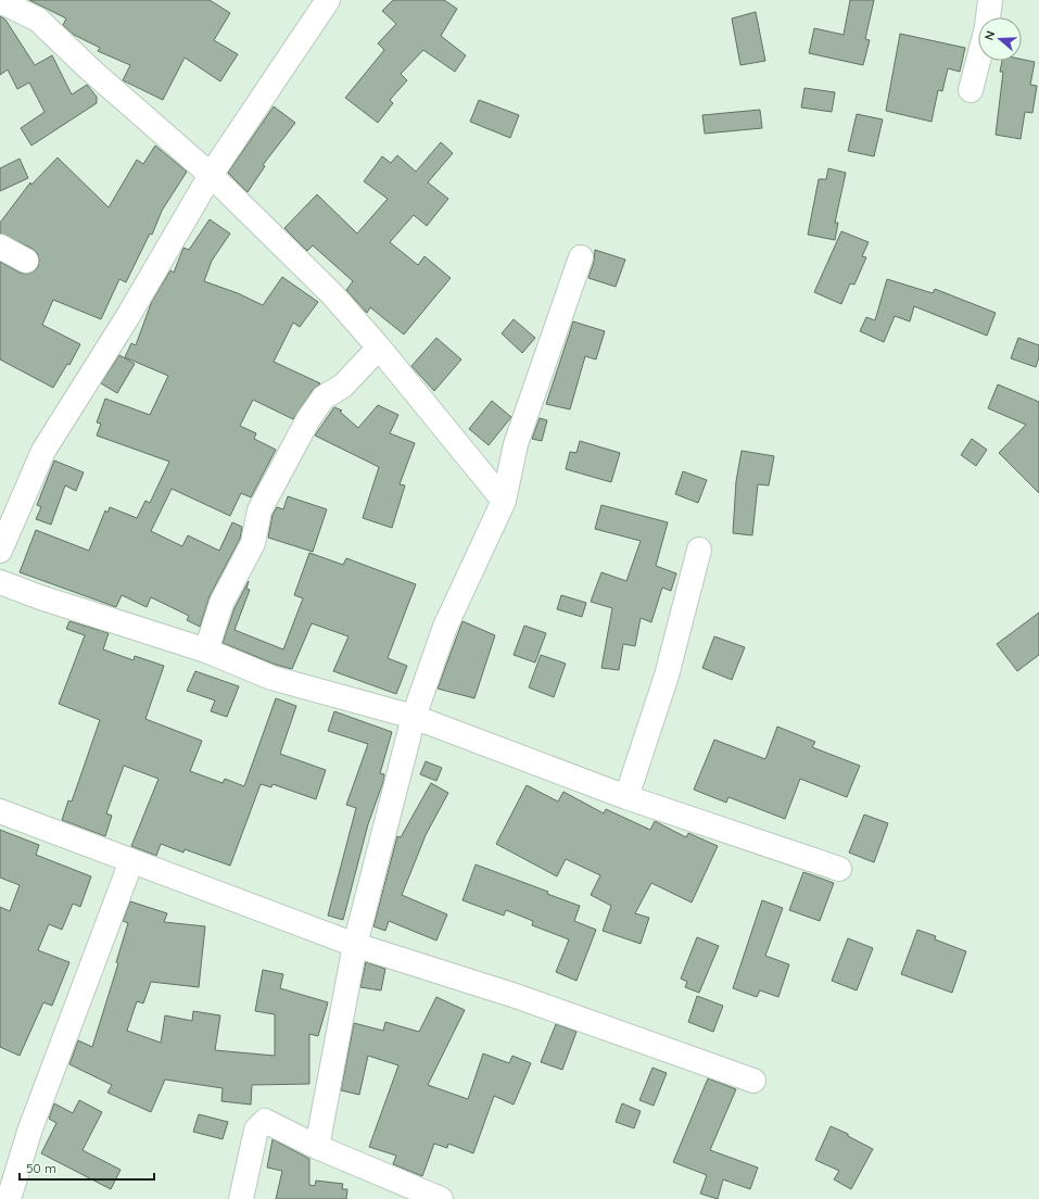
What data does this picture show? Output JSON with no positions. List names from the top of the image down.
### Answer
{
  "scale_bar": "50 m",
  "north": "left"
}
